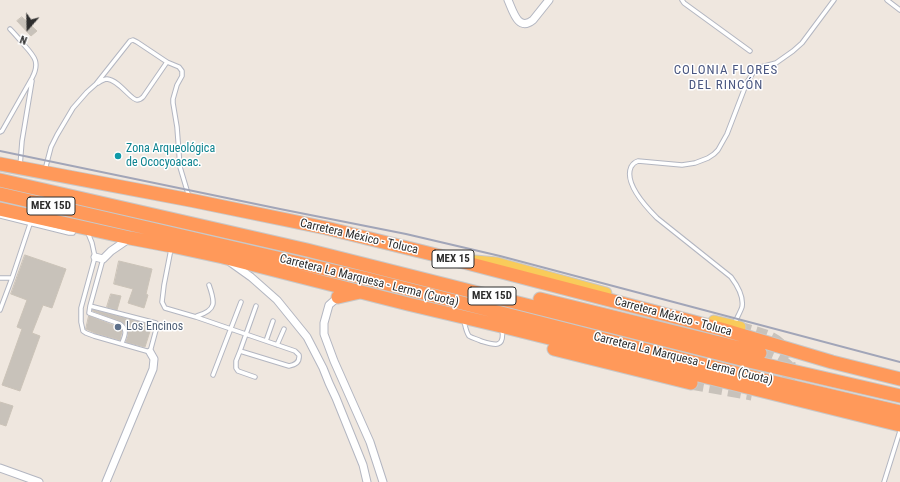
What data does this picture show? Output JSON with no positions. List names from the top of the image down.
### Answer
{
  "streets": {
    "highway": [
      "MEX 15D",
      "Carretera México - Toluca",
      "MEX 15",
      "Carretera La Marquesa - Lerma (Cuota)"
    ]
  },
  "districts": ["COLONIA FLORES DEL RINCÓN"],
  "places": ["Zona Arqueológica de Ococyoacac.", "Los Encinos"],
  "north": "bottom"
}
